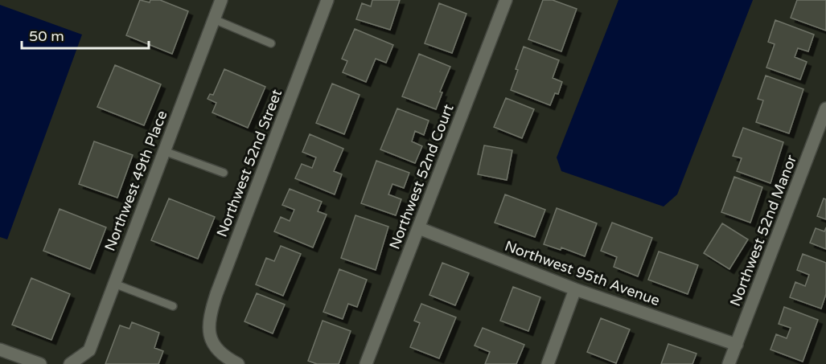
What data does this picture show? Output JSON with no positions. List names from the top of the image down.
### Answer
{
  "streets": {
    "street": [
      "Northwest 52nd Street",
      "Northwest 52nd Court",
      "Northwest 49th Place",
      "Northwest 52nd Manor",
      "Northwest 95th Avenue"
    ]
  },
  "crossings": [
    ["Northwest 52nd Court", "Northwest 95th Avenue"],
    ["Northwest 52nd Manor", "Northwest 95th Avenue"]
  ],
  "scale_bar": "50 m"
}
